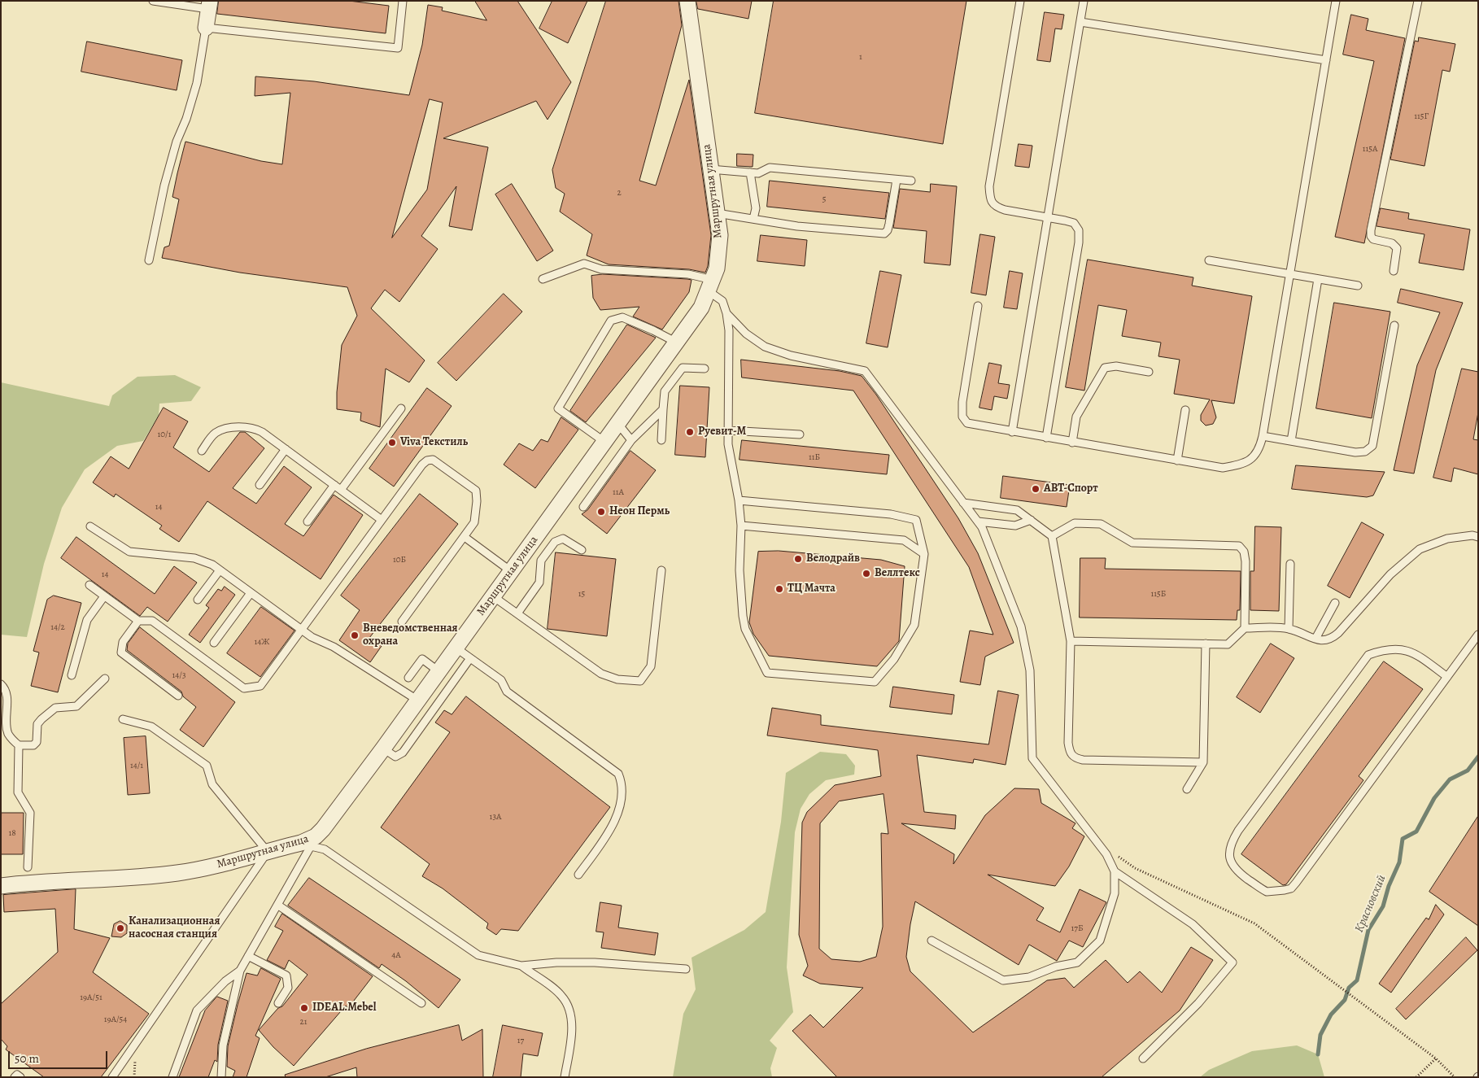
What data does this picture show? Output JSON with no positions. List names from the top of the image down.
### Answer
{
  "streets": {
    "street": ["Маршрутная улица"]
  },
  "water": ["Красновский"],
  "places": [
    "Руевит-М",
    "Viva Текстиль",
    "АВТ-Спорт",
    "Неон Пермь",
    "Велодрайв",
    "Веллтекс",
    "ТЦ Мачта",
    "Вневедомственная охрана",
    "Канализационная насосная станция",
    "IDEAL.Mebel"
  ],
  "house_numbers": [
    "1",
    "115Г",
    "115А",
    "2",
    "5",
    "10/1",
    "11Б",
    "11А",
    "14",
    "10Б",
    "14",
    "15",
    "115Б",
    "14/2",
    "14Ж",
    "14/3",
    "14/1",
    "13А",
    "18",
    "17Б",
    "4А",
    "19А/51",
    "19А/54",
    "21",
    "17"
  ],
  "scale_bar": "50 m"
}
